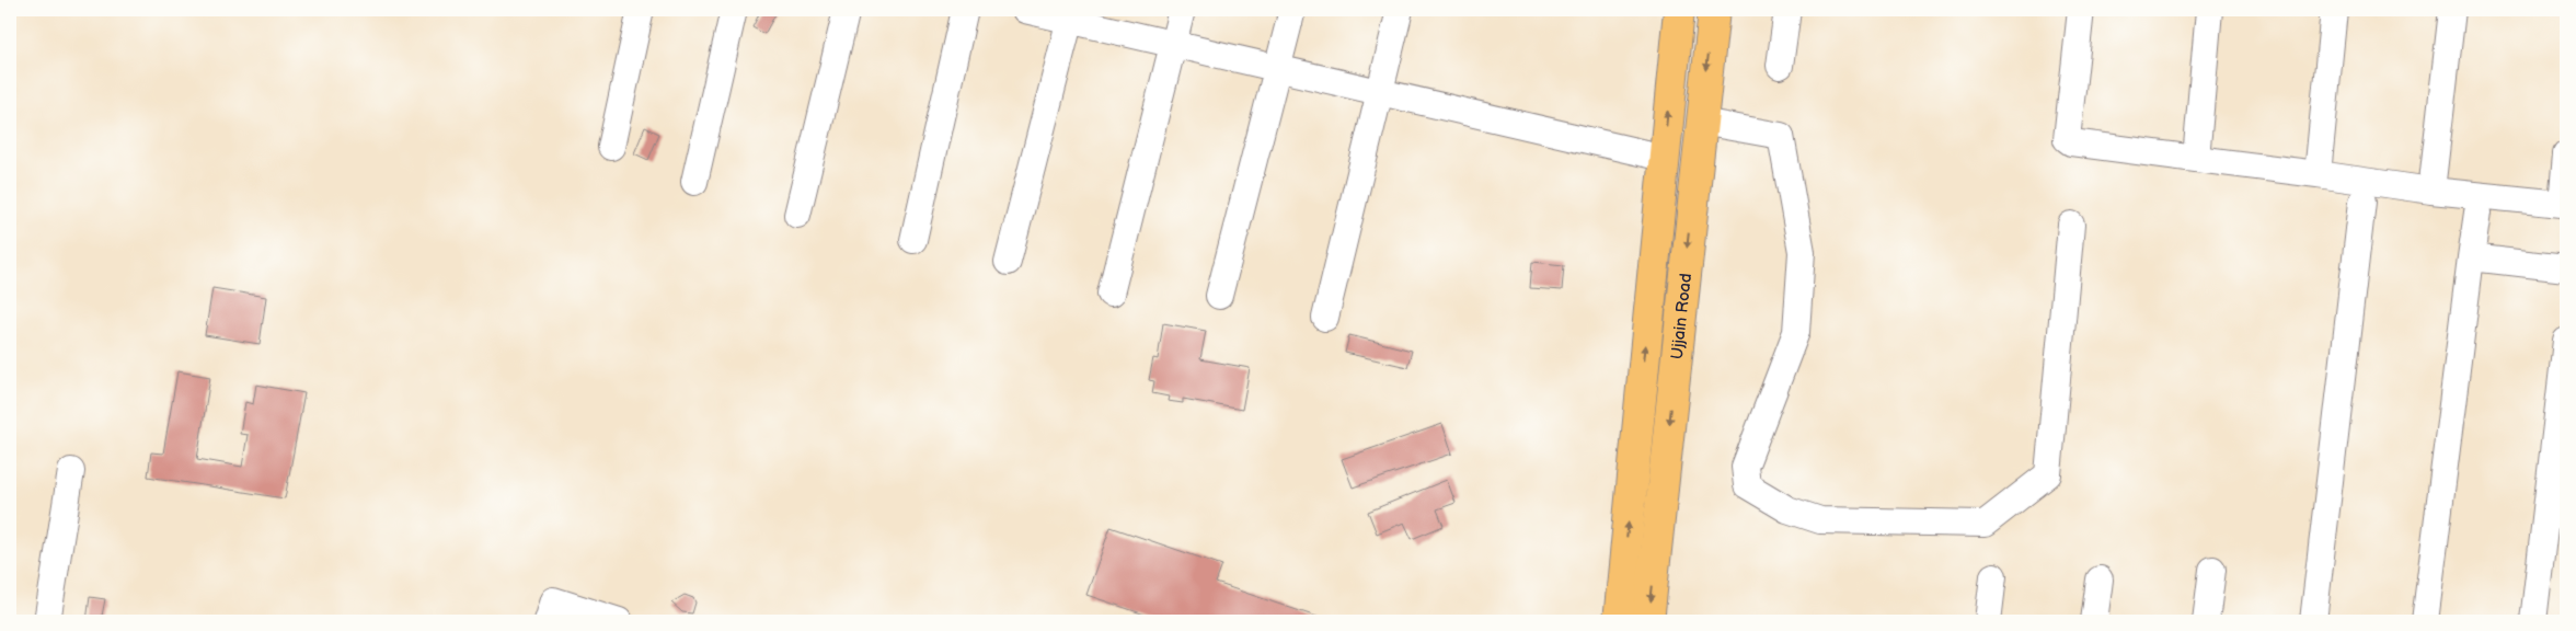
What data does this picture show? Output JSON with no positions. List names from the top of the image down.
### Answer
{
  "streets": {
    "main road": ["Ujjain Road"]
  }
}
